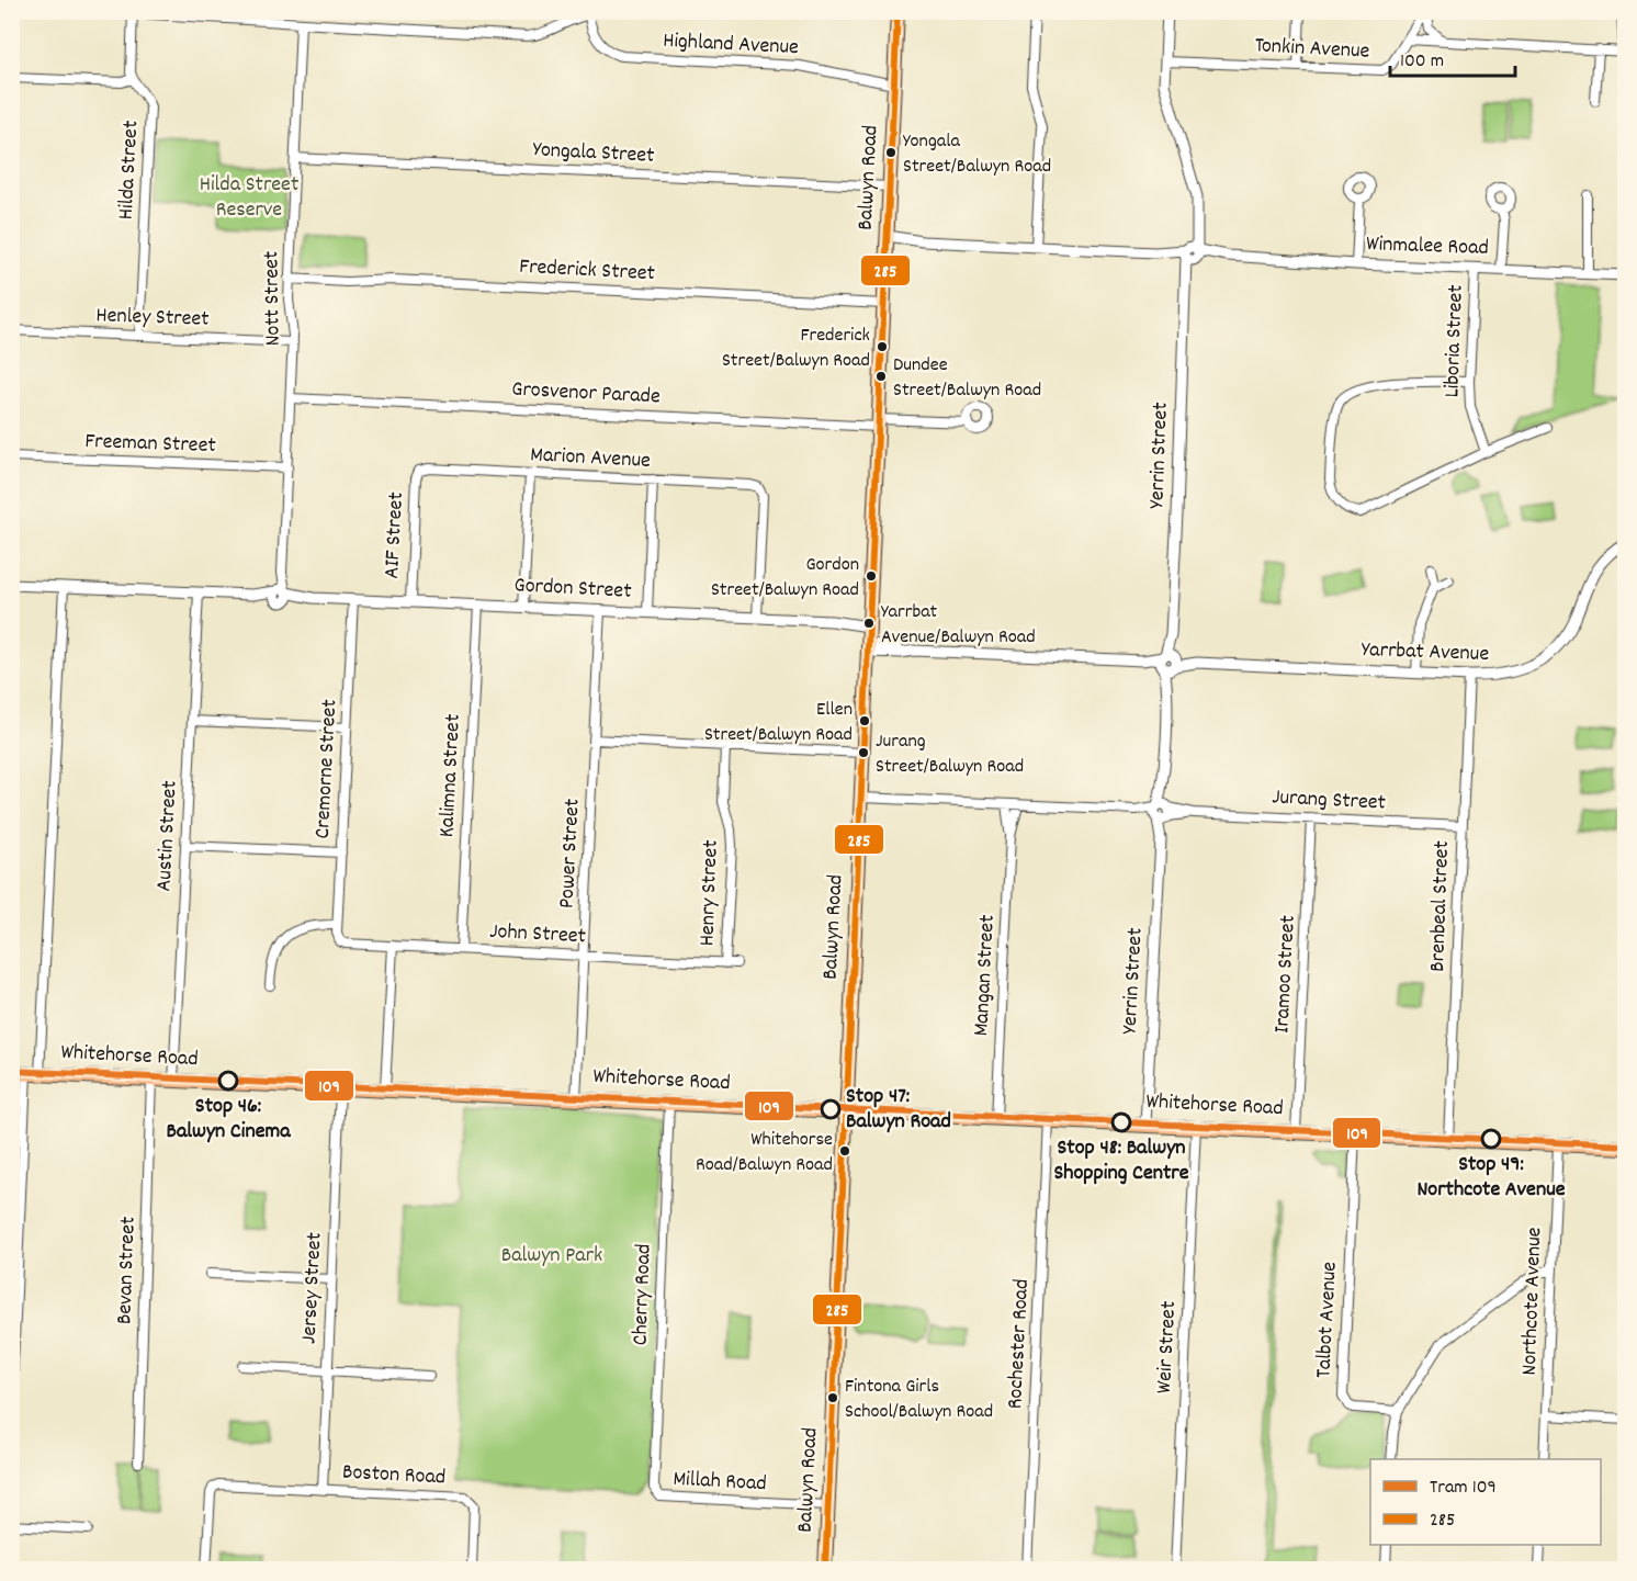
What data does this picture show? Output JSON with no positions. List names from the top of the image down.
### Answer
{
  "streets": {
    "main road": ["Balwyn Road", "Whitehorse Road"],
    "street": [
      "Highland Avenue",
      "Tonkin Avenue",
      "Yongala Street",
      "Hilda Street",
      "Winmalee Road",
      "Frederick Street",
      "Nott Street",
      "Henley Street",
      "Liboria Street",
      "Grosvenor Parade",
      "Freeman Street",
      "Yerrin Street",
      "Marion Avenue",
      "AIF Street",
      "Gordon Street",
      "Yarrbat Avenue",
      "Cremorne Street",
      "Kalimna Street",
      "Jurang Street",
      "Austin Street",
      "Power Street",
      "Henry Street",
      "Brenbeal Street",
      "John Street",
      "Iramoo Street",
      "Mangan Street",
      "Bevan Street",
      "Jersey Street",
      "Cherry Road",
      "Northcote Avenue",
      "Talbot Avenue",
      "Rochester Road",
      "Weir Street",
      "Boston Road",
      "Millah Road"
    ]
  },
  "crossings": [
    ["Highland Avenue", "Balwyn Road"],
    ["Tonkin Avenue", "Yerrin Street"],
    ["Yongala Street", "Balwyn Road"],
    ["Yongala Street", "Nott Street"],
    ["Hilda Street", "Henley Street"],
    ["Balwyn Road", "Winmalee Road"],
    ["Balwyn Road", "Frederick Street"],
    ["Balwyn Road", "Grosvenor Parade"],
    ["Balwyn Road", "Gordon Street"],
    ["Balwyn Road", "Yarrbat Avenue"],
    ["Balwyn Road", "Jurang Street"],
    ["Balwyn Road", "Whitehorse Road"],
    ["Balwyn Road", "Millah Road"],
    ["Winmalee Road", "Liboria Street"],
    ["Winmalee Road", "Yerrin Street"],
    ["Frederick Street", "Nott Street"],
    ["Nott Street", "Henley Street"],
    ["Nott Street", "Grosvenor Parade"],
    ["Nott Street", "Freeman Street"],
    ["Nott Street", "Gordon Street"],
    ["Yerrin Street", "Yarrbat Avenue"],
    ["Yerrin Street", "Jurang Street"],
    ["Yerrin Street", "Whitehorse Road"],
    ["Marion Avenue", "AIF Street"],
    ["Marion Avenue", "Gordon Street"],
    ["AIF Street", "Gordon Street"],
    ["Gordon Street", "Cremorne Street"],
    ["Gordon Street", "Kalimna Street"],
    ["Gordon Street", "Austin Street"],
    ["Gordon Street", "Power Street"],
    ["Yarrbat Avenue", "Brenbeal Street"],
    ["Cremorne Street", "John Street"],
    ["Kalimna Street", "John Street"],
    ["Jurang Street", "Brenbeal Street"],
    ["Jurang Street", "Iramoo Street"],
    ["Jurang Street", "Mangan Street"],
    ["Austin Street", "Whitehorse Road"],
    ["Power Street", "John Street"],
    ["Power Street", "Whitehorse Road"],
    ["Henry Street", "John Street"],
    ["Brenbeal Street", "Whitehorse Road"],
    ["Iramoo Street", "Whitehorse Road"],
    ["Mangan Street", "Whitehorse Road"],
    ["Whitehorse Road", "Bevan Street"],
    ["Whitehorse Road", "Jersey Street"],
    ["Whitehorse Road", "Cherry Road"],
    ["Whitehorse Road", "Northcote Avenue"],
    ["Whitehorse Road", "Talbot Avenue"],
    ["Whitehorse Road", "Rochester Road"],
    ["Whitehorse Road", "Weir Street"],
    ["Jersey Street", "Boston Road"],
    ["Cherry Road", "Millah Road"]
  ],
  "parks": ["Hilda Street Reserve", "Balwyn Park"],
  "places": [
    "Yongala Street/Balwyn Road",
    "Frederick Street/Balwyn Road",
    "Dundee Street/Balwyn Road",
    "Gordon Street/Balwyn Road",
    "Yarrbat Avenue/Balwyn Road",
    "Ellen Street/Balwyn Road",
    "Jurang Street/Balwyn Road",
    "Stop 46: Balwyn Cinema",
    "Stop 47: Balwyn Road",
    "Stop 48: Balwyn Shopping Centre",
    "Stop 49: Northcote Avenue",
    "Whitehorse Road/Balwyn Road",
    "Fintona Girls School/Balwyn Road"
  ],
  "lines": ["transit line 285", "tram line 109"],
  "legend": ["Tram 109", "285"],
  "scale_bar": "100 m"
}
